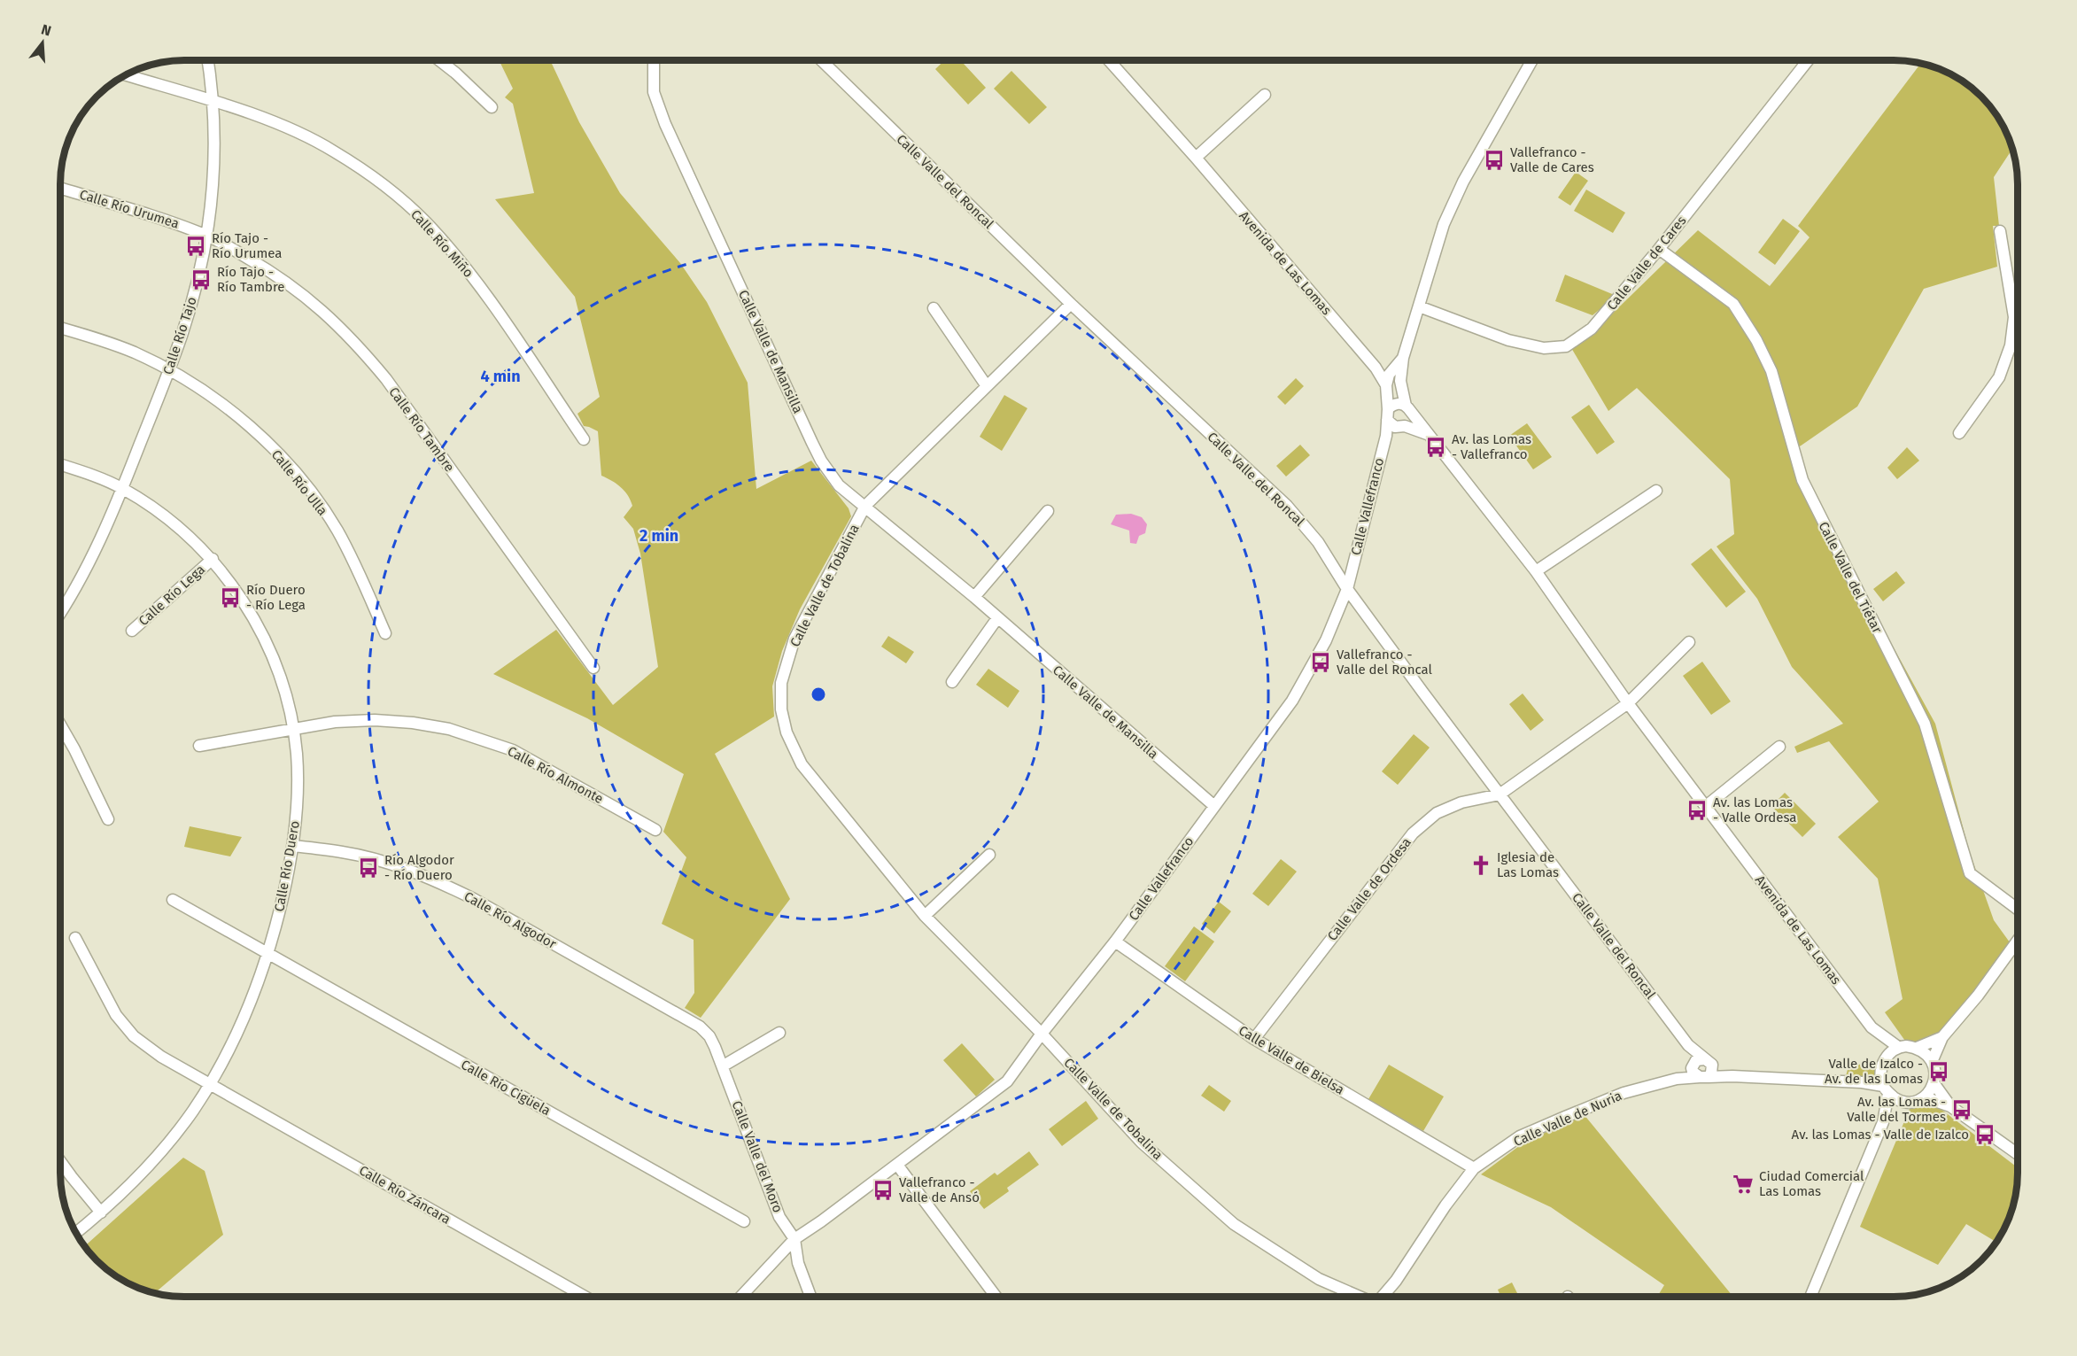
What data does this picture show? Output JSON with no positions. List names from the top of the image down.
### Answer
{
  "streets": {
    "street": [
      "Calle Valle del Roncal",
      "Calle Río Urumea",
      "Calle Río Miño",
      "Avenida de Las Lomas",
      "Calle Valle de Cares",
      "Calle Río Tajo",
      "Calle Valle de Mansilla",
      "Calle Río Tambre",
      "Calle Río Ulla",
      "Calle Vallefranco",
      "Calle Valle del Tiétar",
      "Calle Valle de Tobalina",
      "Calle Río Lega",
      "Calle Río Almonte",
      "Calle Río Duero",
      "Calle Valle de Ordesa",
      "Calle Río Algodor",
      "Calle Valle de Bielsa",
      "Calle Río Cigüela",
      "Calle Valle de Nuria",
      "Calle Valle del Moro",
      "Calle Río Záncara"
    ]
  },
  "crossings": [
    ["Calle Valle del Roncal", "Calle Vallefranco"],
    ["Calle Valle del Roncal", "Calle Valle de Tobalina"],
    ["Calle Valle del Roncal", "Calle Valle de Ordesa"],
    ["Calle Valle del Roncal", "Calle Valle de Nuria"],
    ["Calle Río Urumea", "Calle Río Tajo"],
    ["Calle Río Urumea", "Calle Río Tambre"],
    ["Calle Río Miño", "Calle Río Tajo"],
    ["Avenida de Las Lomas", "Calle Vallefranco"],
    ["Avenida de Las Lomas", "Calle Valle de Ordesa"],
    ["Calle Valle de Cares", "Calle Valle del Tiétar"],
    ["Calle Río Tajo", "Calle Río Tambre"],
    ["Calle Río Tajo", "Calle Río Ulla"],
    ["Calle Río Tajo", "Calle Río Duero"],
    ["Calle Valle de Mansilla", "Calle Vallefranco"],
    ["Calle Valle de Mansilla", "Calle Valle de Tobalina"],
    ["Calle Vallefranco", "Calle Valle de Tobalina"],
    ["Calle Vallefranco", "Calle Valle de Bielsa"],
    ["Calle Vallefranco", "Calle Valle del Moro"],
    ["Calle Río Lega", "Calle Río Duero"],
    ["Calle Río Almonte", "Calle Río Duero"],
    ["Calle Río Duero", "Calle Río Algodor"],
    ["Calle Río Duero", "Calle Río Cigüela"],
    ["Calle Río Duero", "Calle Río Záncara"],
    ["Calle Valle de Ordesa", "Calle Valle de Bielsa"],
    ["Calle Río Algodor", "Calle Valle del Moro"],
    ["Calle Valle de Bielsa", "Calle Valle de Nuria"]
  ],
  "places": {
    "bus stop": [
      "Vallefranco - Valle de Cares",
      "Río Tajo - Río Urumea",
      "Río Tajo - Río Tambre",
      "Av. las Lomas - Vallefranco",
      "Río Duero - Río Lega",
      "Vallefranco - Valle del Roncal",
      "Av. las Lomas - Valle Ordesa",
      "Río Algodor - Río Duero",
      "Valle de Izalco - Av. de las Lomas",
      "Av. las Lomas - Valle del Tormes",
      "Av. las Lomas - Valle de Izalco",
      "Vallefranco - Valle de Ansó"
    ],
    "church": ["Iglesia de Las Lomas"],
    "supermarket": ["Ciudad Comercial Las Lomas"]
  },
  "north": "top",
  "rings": ["4 min", "2 min"]
}
